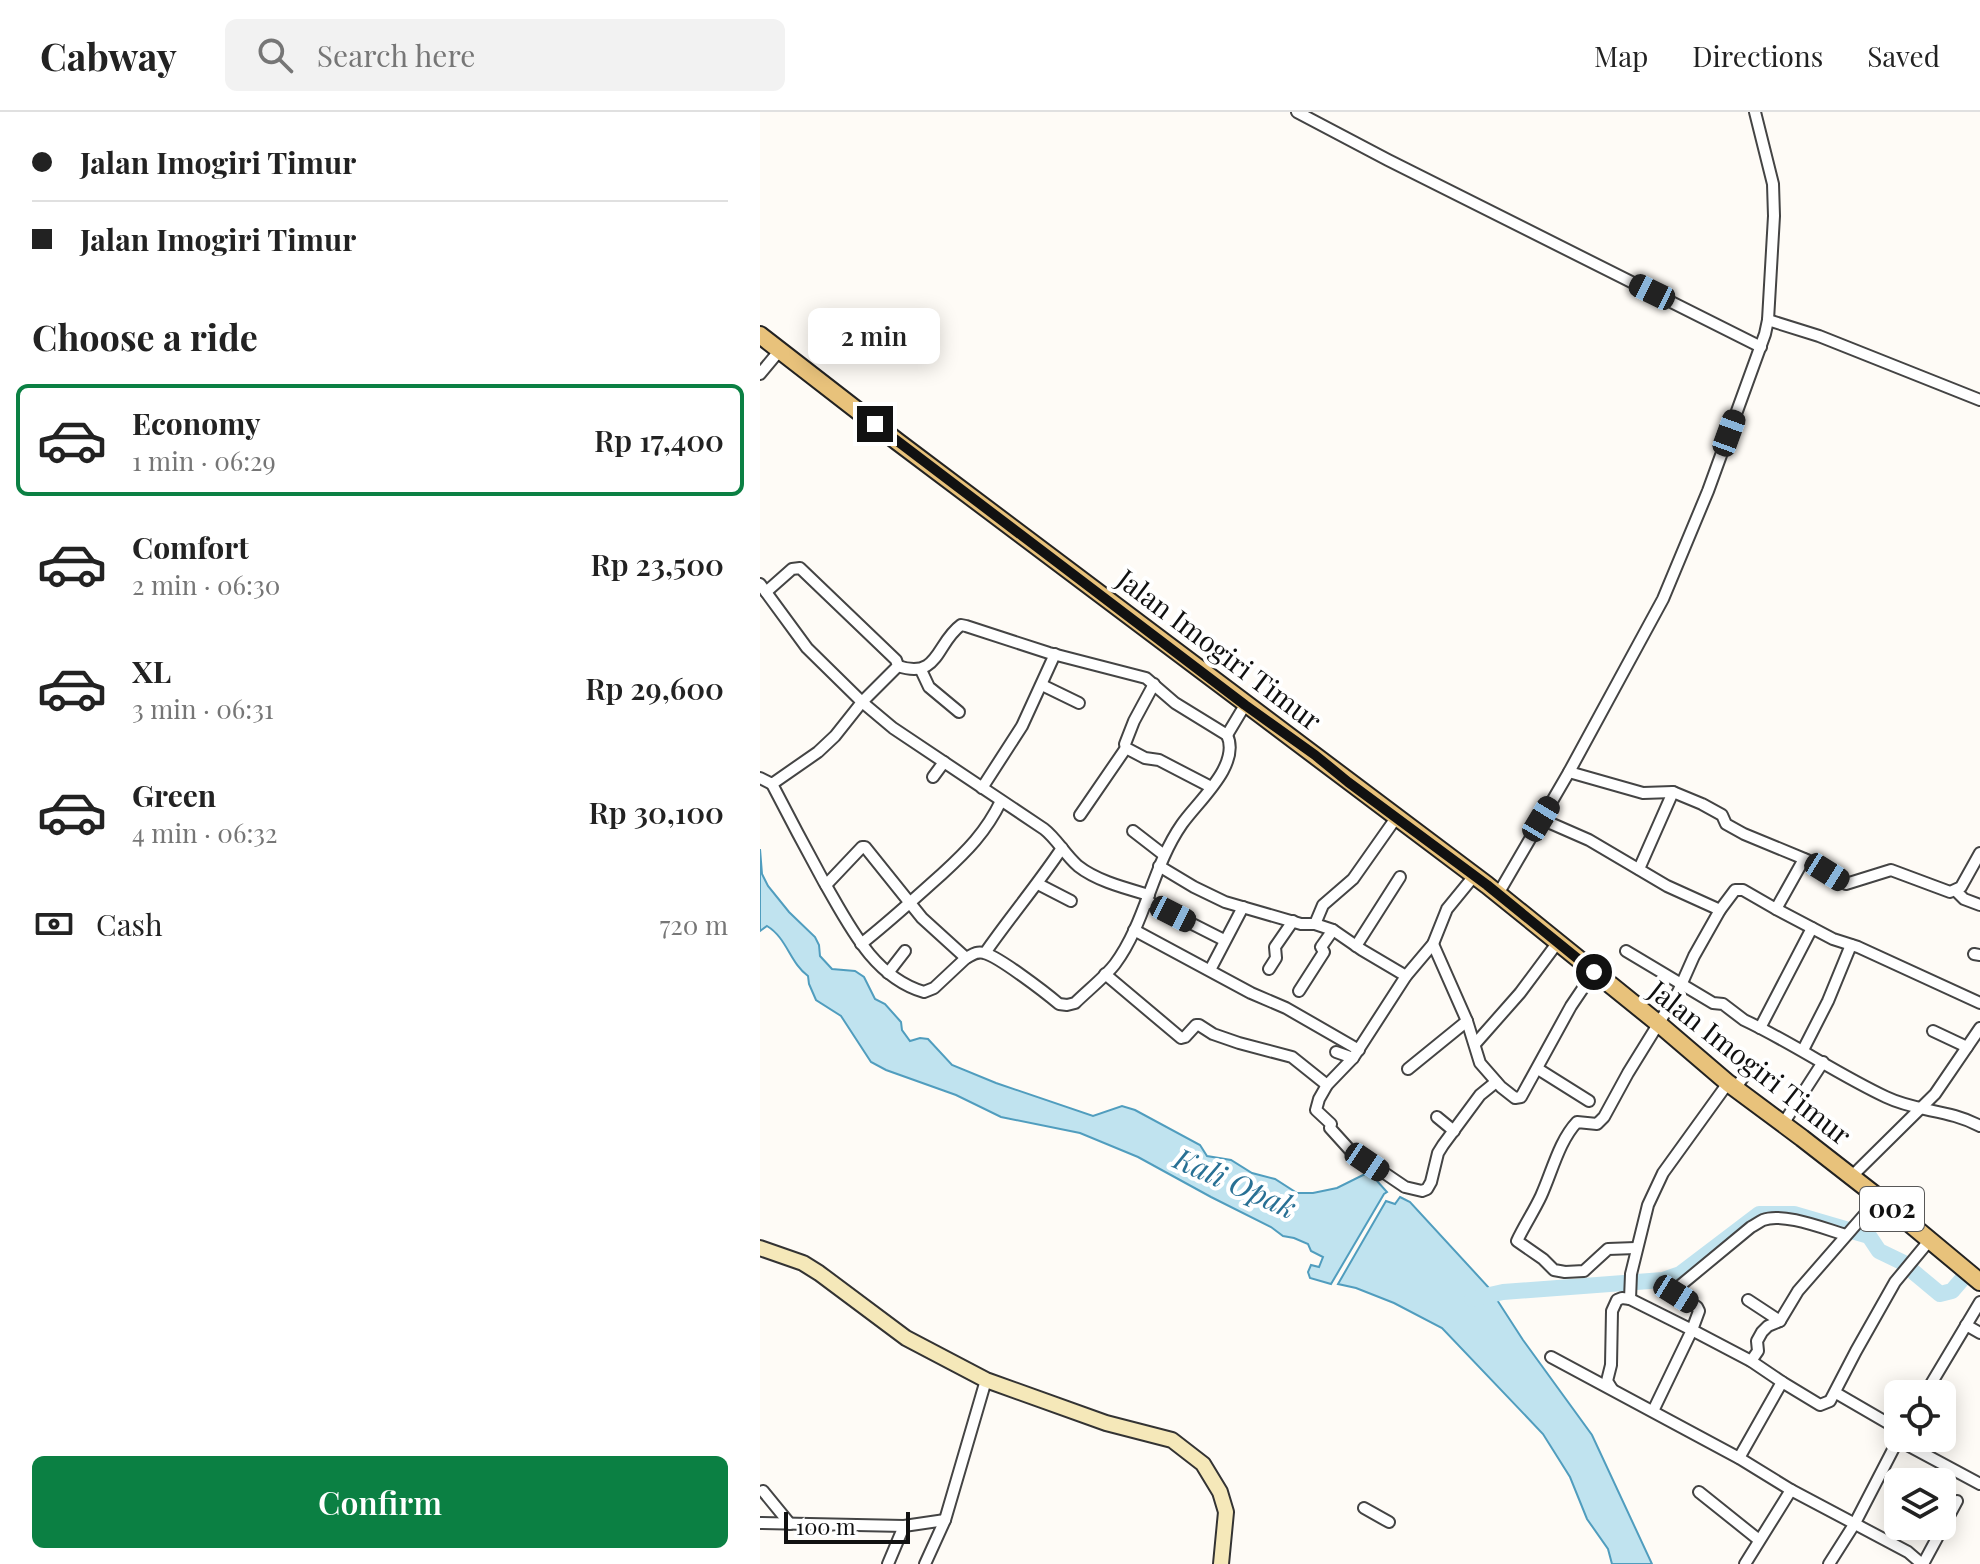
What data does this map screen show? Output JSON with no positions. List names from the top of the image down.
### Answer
{
  "streets": {
    "main road": ["Jalan Imogiri Timur", "002"]
  },
  "water": ["Kali Opak"],
  "scale_bar": "100 m",
  "page": {
    "header": "Cabway",
    "search": "Search here",
    "nav": ["Map", "Directions", "Saved"],
    "banner": ["Jalan Imogiri Timur", "Jalan Imogiri Timur"],
    "heading": "Choose a ride",
    "bubble": "2 min",
    "list": [
      {
        "name": "Economy",
        "note": "1 min · 06:29",
        "value": "Rp 17,400"
      },
      {
        "name": "Comfort",
        "note": "2 min · 06:30",
        "value": "Rp 23,500"
      },
      {
        "name": "XL",
        "note": "3 min · 06:31",
        "value": "Rp 29,600"
      },
      {
        "name": "Green",
        "note": "4 min · 06:32",
        "value": "Rp 30,100"
      }
    ],
    "pay": ["Cash", "720 m"],
    "buttons": "Confirm",
    "scale": "100 m"
  }
}
